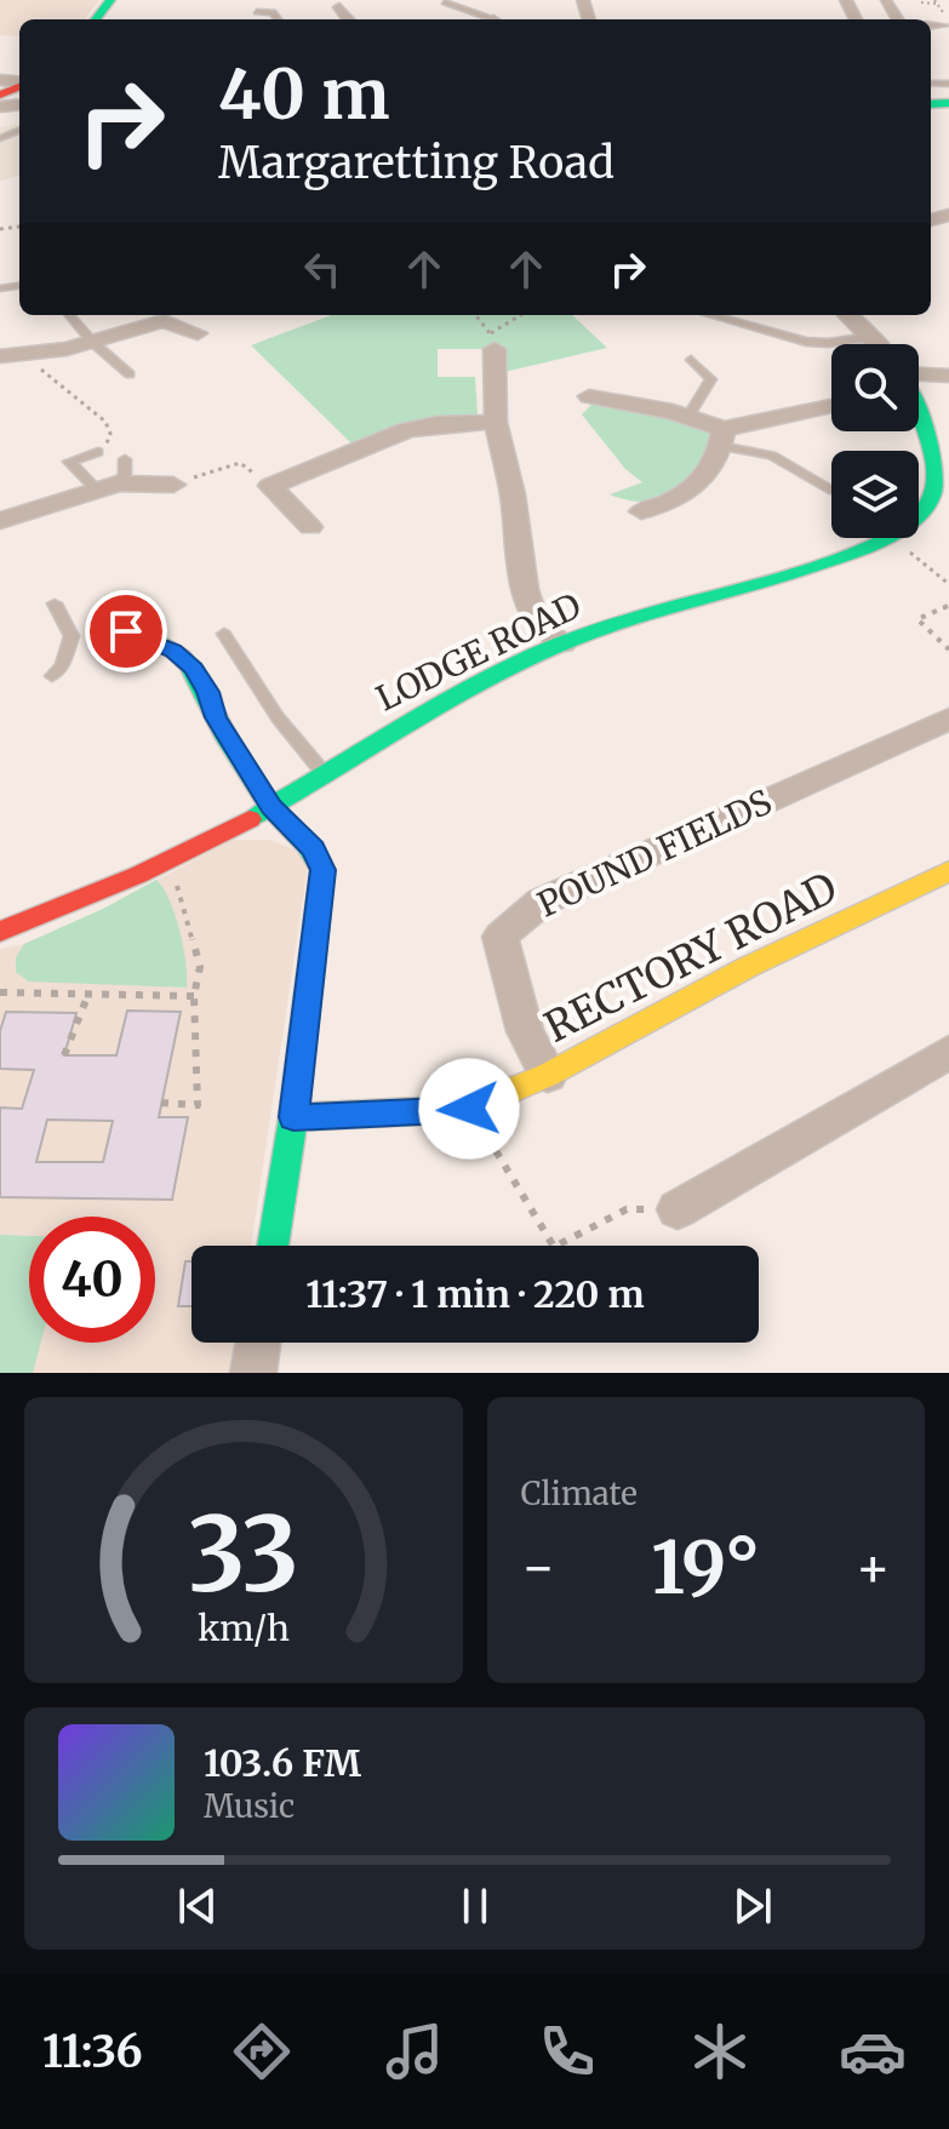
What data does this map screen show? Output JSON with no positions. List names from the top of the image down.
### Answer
{
  "streets": {
    "street": ["LODGE ROAD", "POUND FIELDS", "RECTORY ROAD"]
  },
  "crossings": [
    ["POUND FIELDS", "RECTORY ROAD"]
  ],
  "page": {
    "turn": ["40 m", "Margaretting Road"],
    "limit": "40",
    "trip": "11:37 · 1 min · 220 m",
    "tile": "Climate",
    "heat": ["−", "19°", "+"],
    "song": ["103.6 FM", "Music"],
    "tabs": "11:36",
    "gauge": ["33", "km/h"]
  }
}
